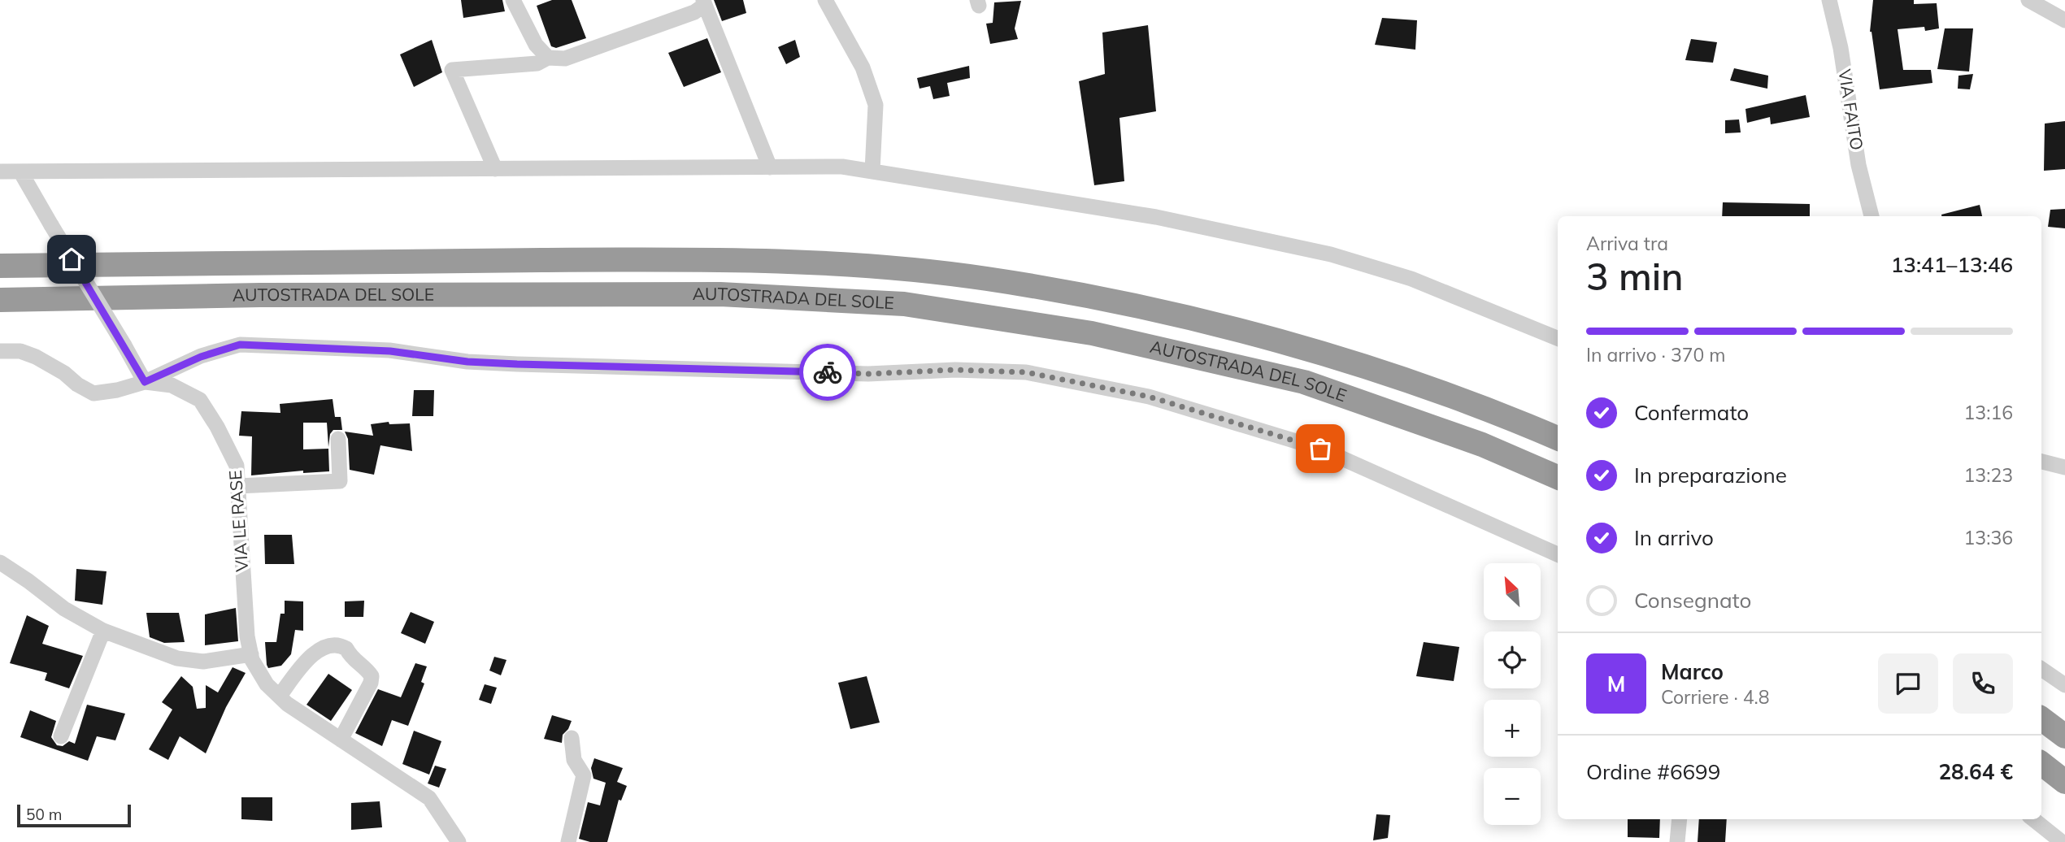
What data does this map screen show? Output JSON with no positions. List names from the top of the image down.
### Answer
{
  "streets": {
    "highway": ["AUTOSTRADA DEL SOLE"],
    "street": ["VIA FAITO", "VIA LE RASE"]
  },
  "scale_bar": "50 m",
  "north": "top left",
  "page": {
    "heading": ["3 min", "Arriva tra", "13:41–13:46"],
    "panel": [
      "Marco",
      "Corriere · 4.8",
      "Ordine #6699",
      "28.64 €"
    ],
    "bar": "In arrivo · 370 m",
    "list": [
      ["Confermato", "13:16"],
      ["In preparazione", "13:23"],
      ["In arrivo", "13:36"],
      "Consegnato"
    ],
    "map_buttons": ["+", "−"],
    "round": "M",
    "scale": "50 m"
  }
}
